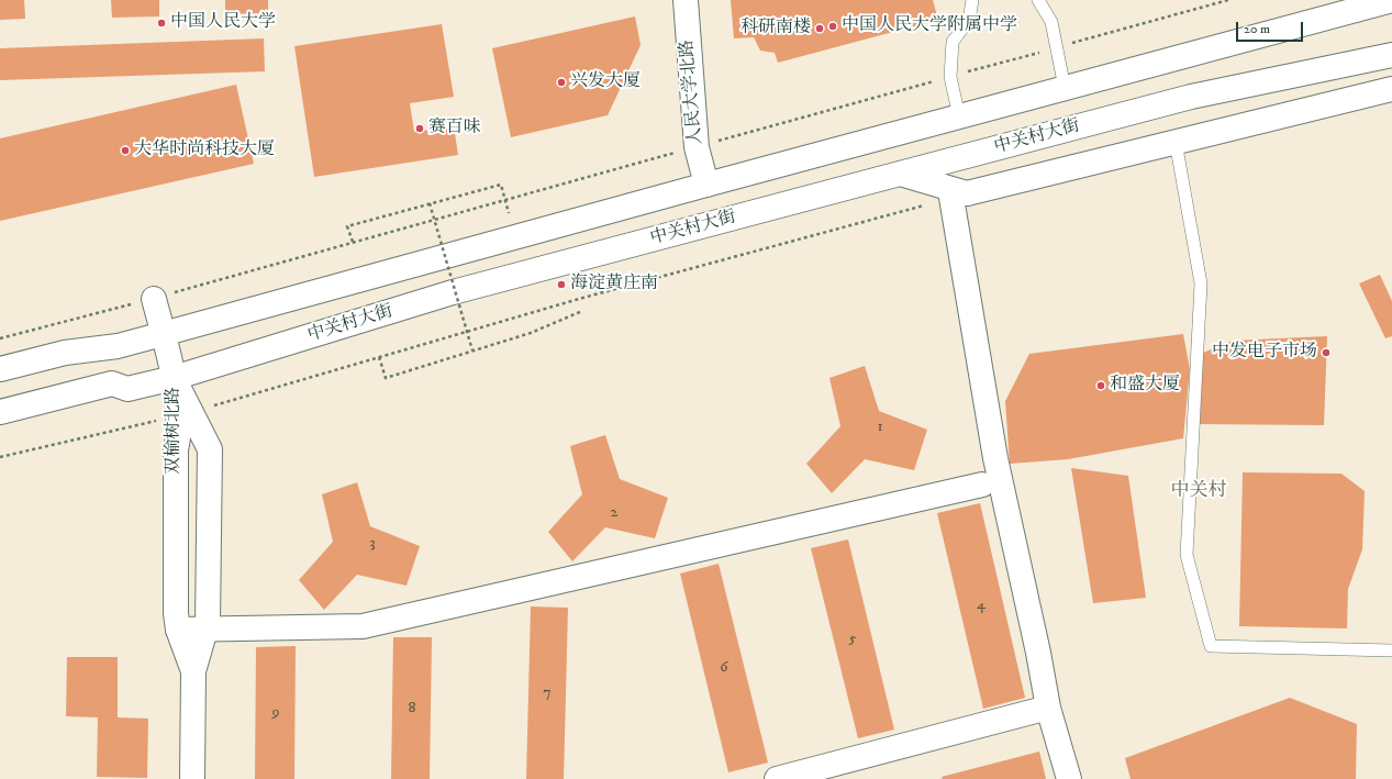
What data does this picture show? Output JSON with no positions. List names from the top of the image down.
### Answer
{
  "streets": {
    "street": ["人民大学北路", "中关村大街", "双榆树北路"]
  },
  "crossings": [
    ["中关村大街", "双榆树北路"]
  ],
  "districts": ["中关村"],
  "places": [
    "中国人民大学",
    "中国人民大学附属中学",
    "科研南楼",
    "兴发大厦",
    "赛百味",
    "大华时尚科技大厦",
    "海淀黄庄南",
    "中发电子市场",
    "和盛大厦"
  ],
  "house_numbers": [
    "1",
    "2",
    "3",
    "4",
    "5",
    "6",
    "7",
    "8",
    "9"
  ],
  "scale_bar": "20 m"
}
